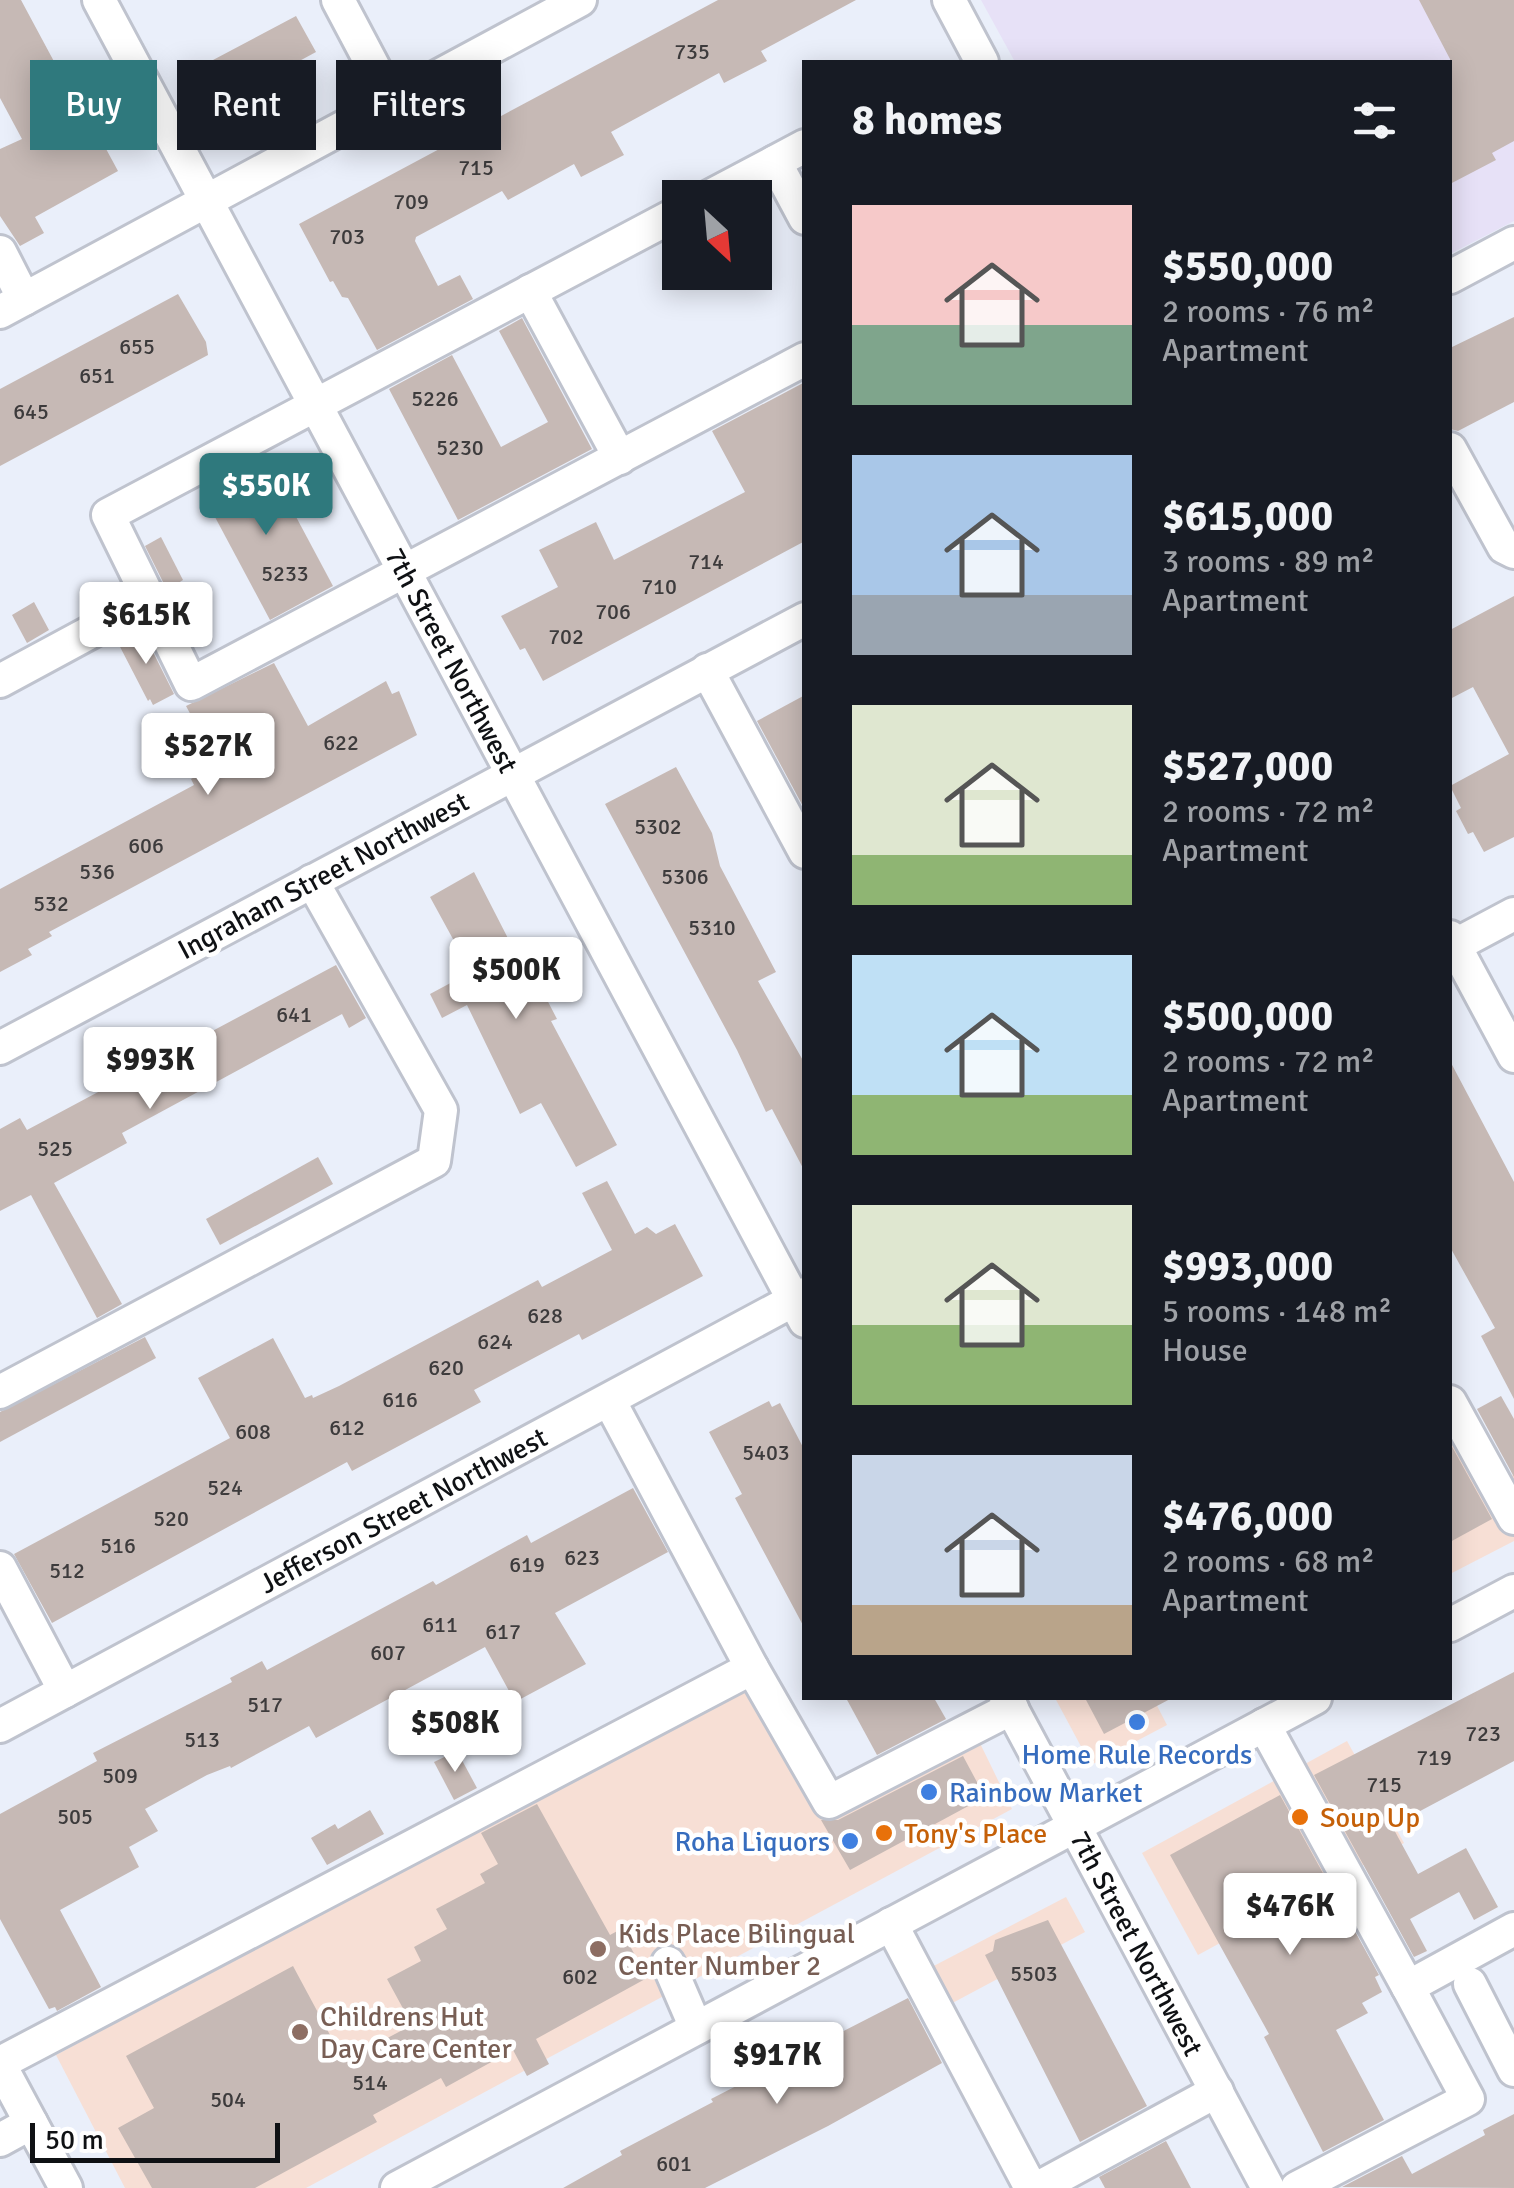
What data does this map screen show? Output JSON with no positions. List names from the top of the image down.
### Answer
{
  "streets": {
    "street": ["7th Street Northwest", "Ingraham Street Northwest", "Jefferson Street Northwest"]
  },
  "crossings": [
    ["7th Street Northwest", "Ingraham Street Northwest"],
    ["7th Street Northwest", "Jefferson Street Northwest"]
  ],
  "places": [
    "Home Rule Records",
    "Rainbow Market",
    "Soup Up",
    "Tony's Place",
    "Roha Liquors",
    "Kids Place Bilingual Center Number 2",
    "Childrens Hut Day Care Center"
  ],
  "house_numbers": [
    "735",
    "715",
    "709",
    "703",
    "655",
    "651",
    "5226",
    "645",
    "5230",
    "714",
    "5233",
    "710",
    "706",
    "702",
    "622",
    "5302",
    "606",
    "536",
    "5306",
    "532",
    "5310",
    "641",
    "525",
    "628",
    "624",
    "620",
    "616",
    "612",
    "608",
    "5403",
    "524",
    "520",
    "516",
    "623",
    "619",
    "512",
    "611",
    "617",
    "607",
    "517",
    "723",
    "513",
    "719",
    "509",
    "715",
    "505",
    "5503",
    "602",
    "514",
    "504",
    "601"
  ],
  "scale_bar": "50 m",
  "north": "bottom right",
  "page": {
    "chip": ["Buy", "Rent", "Filters"],
    "heading": "8 homes",
    "list": [
      {
        "name": "$550,000",
        "note": "2 rooms · 76 m² · Apartment"
      },
      {
        "name": "$615,000",
        "note": "3 rooms · 89 m² · Apartment"
      },
      {
        "name": "$527,000",
        "note": "2 rooms · 72 m² · Apartment"
      },
      {
        "name": "$500,000",
        "note": "2 rooms · 72 m² · Apartment"
      },
      {
        "name": "$993,000",
        "note": "5 rooms · 148 m² · House"
      },
      {
        "name": "$476,000",
        "note": "2 rooms · 68 m² · Apartment"
      }
    ],
    "price": [
      "$550K",
      "$615K",
      "$527K",
      "$500K",
      "$993K",
      "$508K",
      "$476K",
      "$917K"
    ],
    "scale": "50 m"
  }
}
